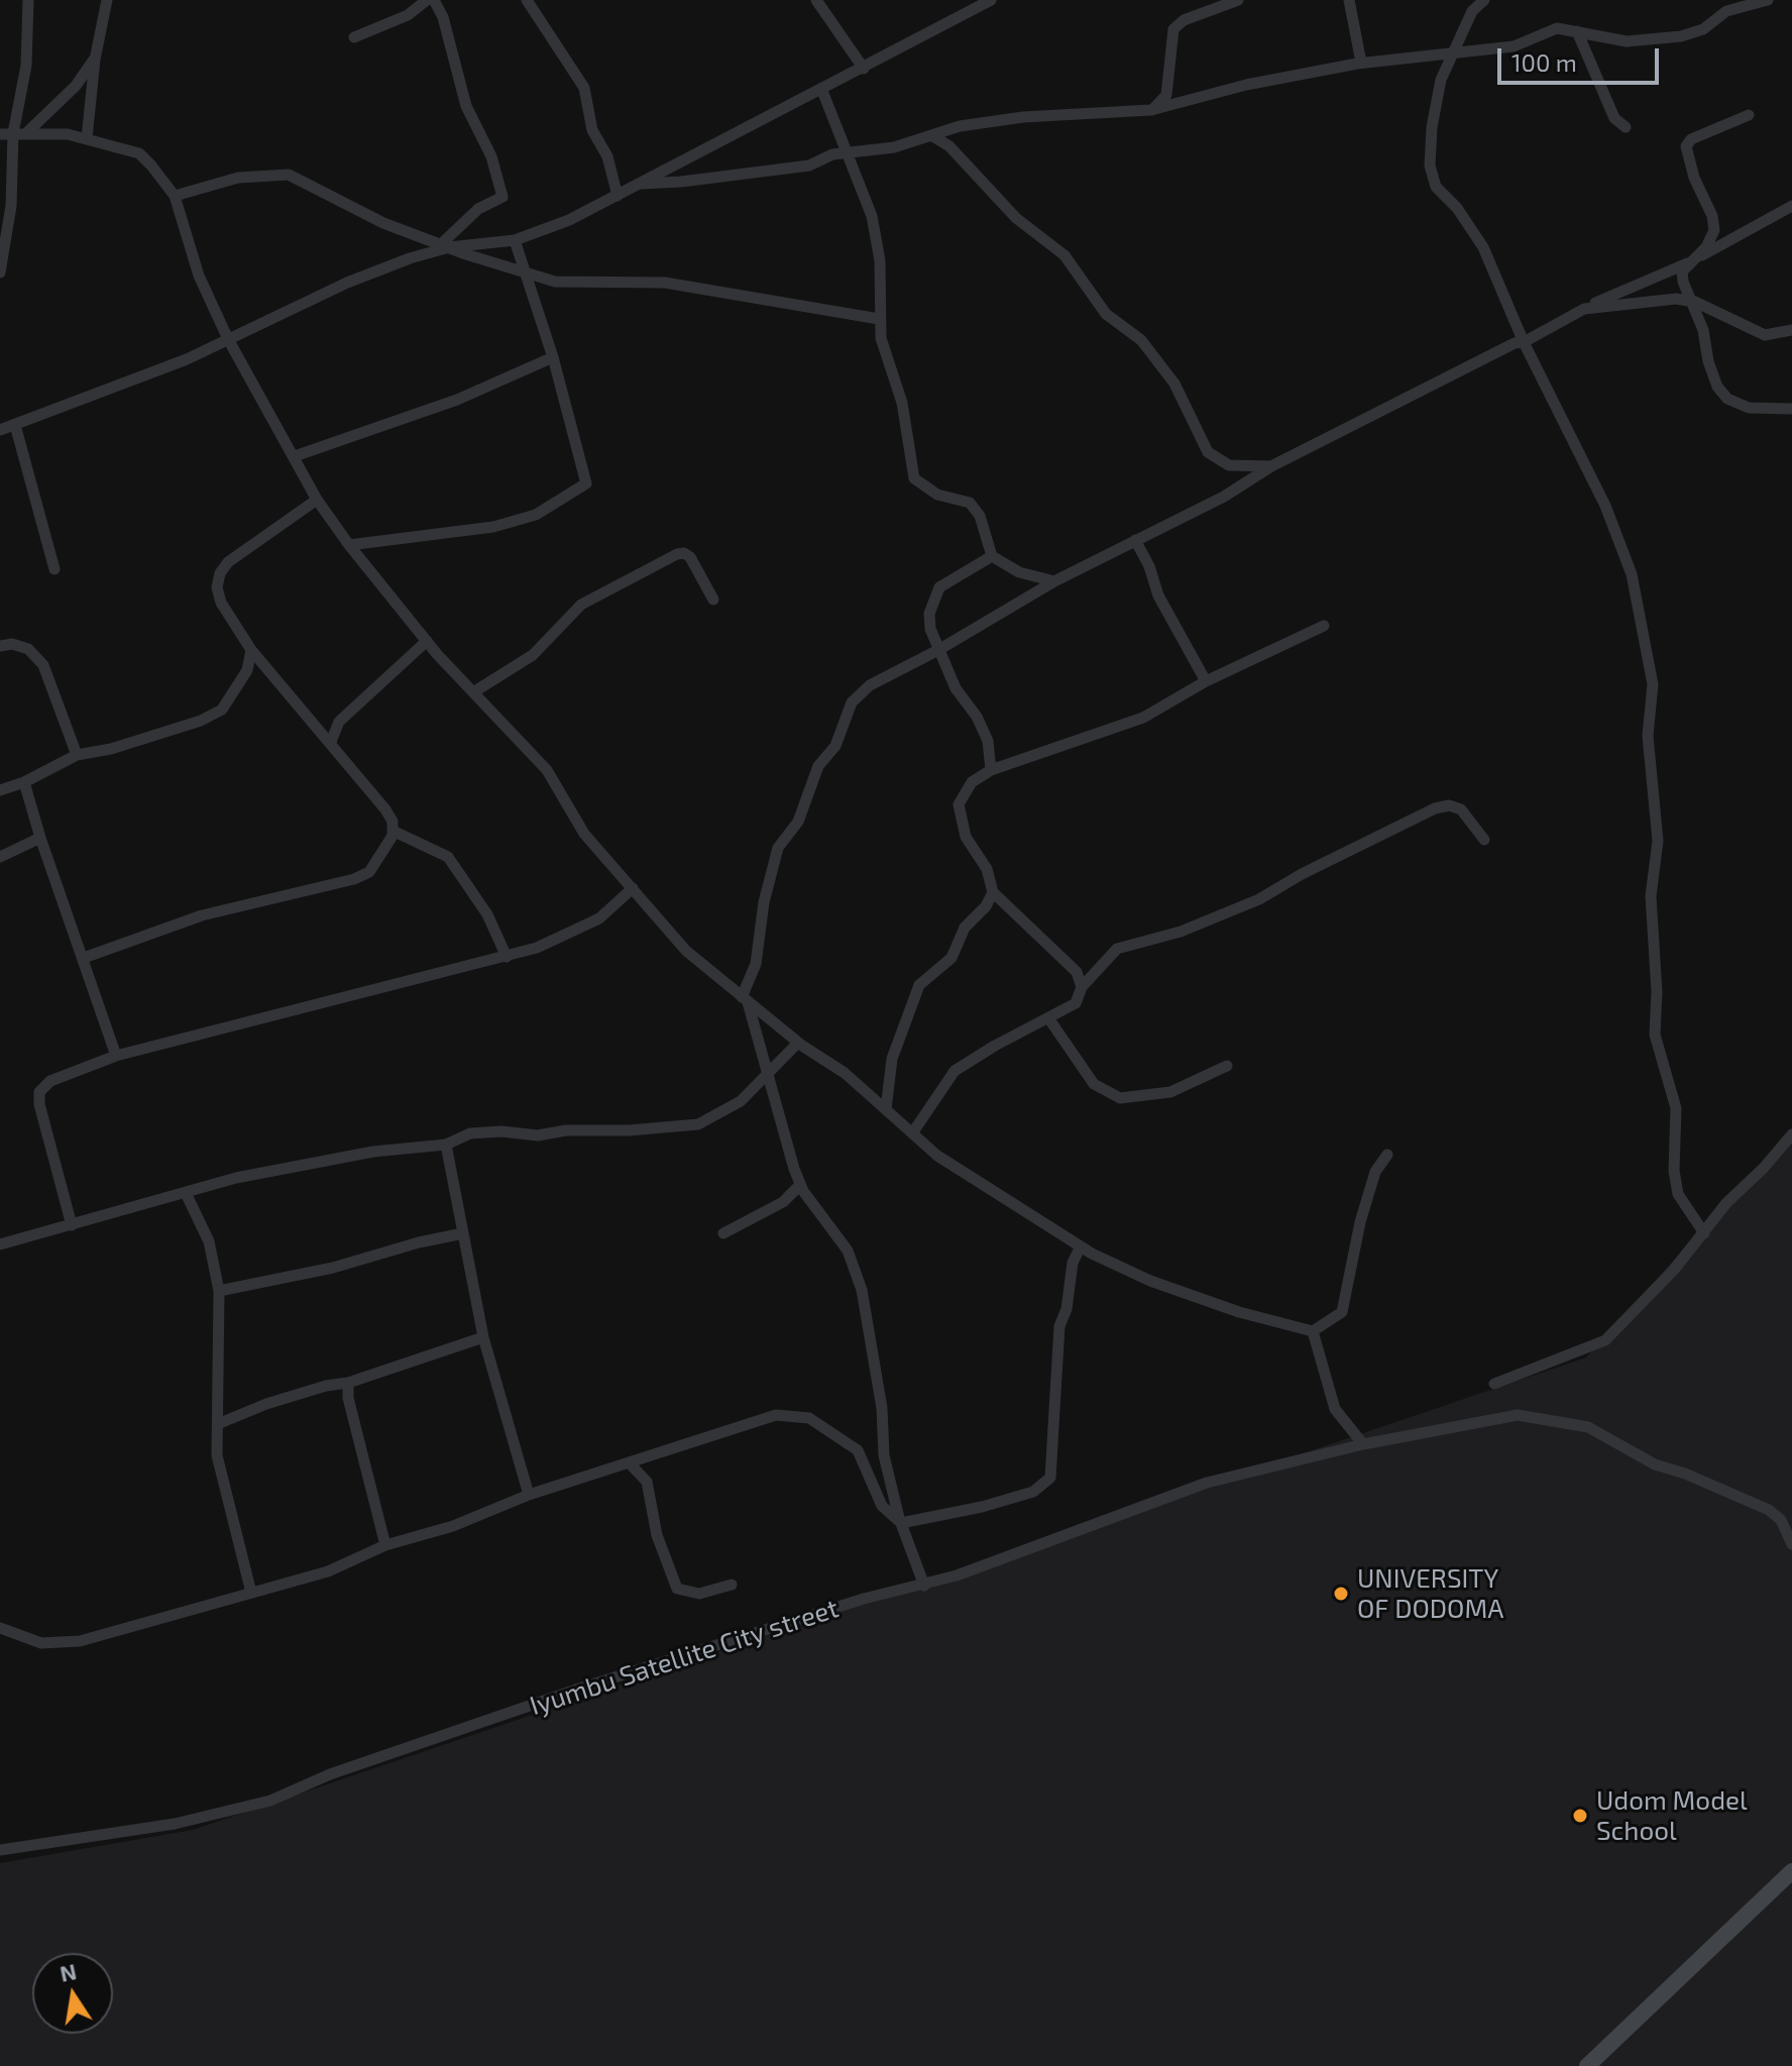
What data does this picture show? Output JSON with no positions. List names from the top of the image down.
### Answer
{
  "streets": {
    "street": ["Iyumbu Satellite City street"]
  },
  "places": ["UNIVERSITY OF DODOMA", "Udom Model School"],
  "scale_bar": "100 m",
  "north": "top"
}
